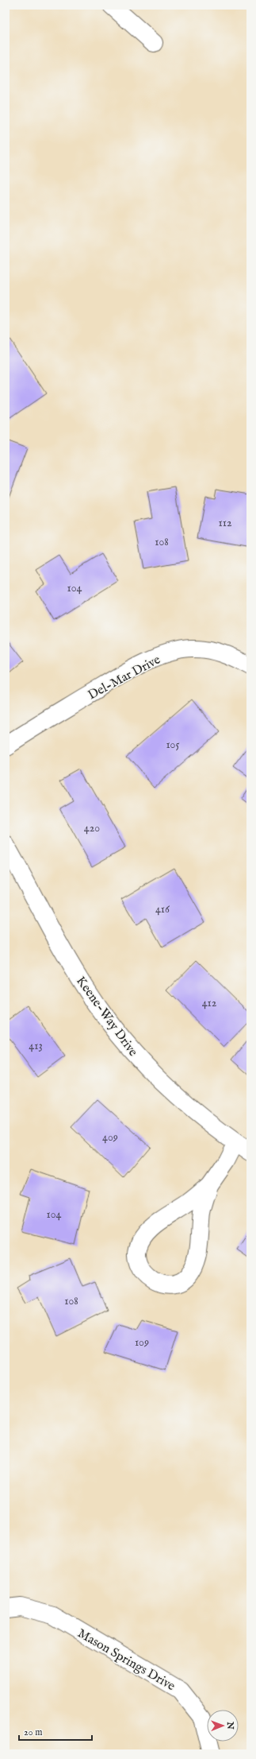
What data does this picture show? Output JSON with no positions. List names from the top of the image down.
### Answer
{
  "streets": {
    "street": ["Del-Mar Drive", "Keene-Way Drive", "Mason Springs Drive"]
  },
  "house_numbers": [
    "112",
    "108",
    "104",
    "105",
    "420",
    "416",
    "412",
    "413",
    "409",
    "104",
    "108",
    "109"
  ],
  "scale_bar": "20 m",
  "north": "right"
}
